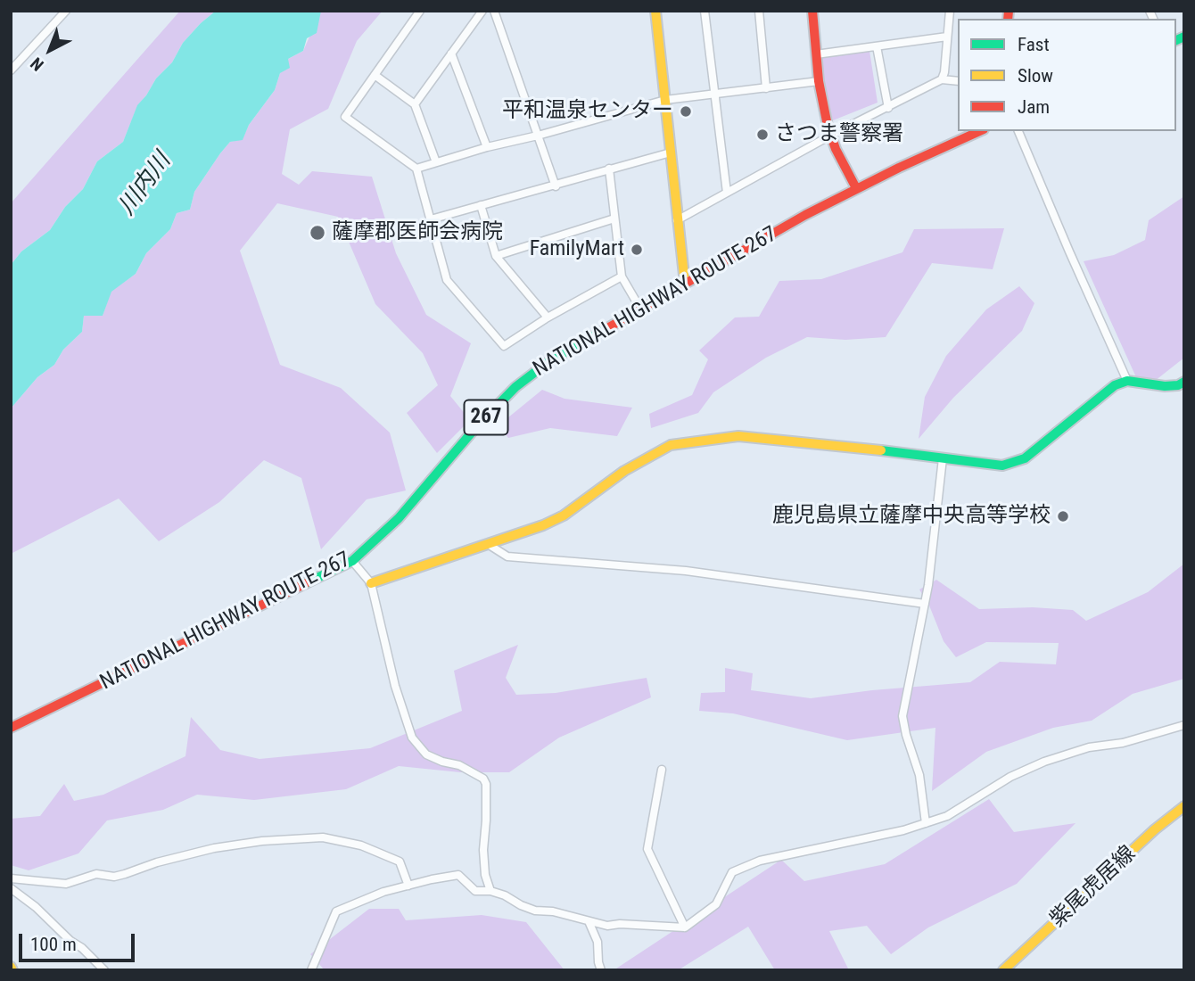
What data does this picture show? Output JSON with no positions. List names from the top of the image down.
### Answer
{
  "streets": {
    "main road": ["NATIONAL HIGHWAY ROUTE 267", "267", "紫尾虎居線"]
  },
  "water": ["川内川"],
  "places": [
    "平和温泉センター",
    "さつま警察署",
    "薩摩郡医師会病院",
    "FamilyMart",
    "鹿児島県立薩摩中央高等学校"
  ],
  "legend": ["Fast", "Slow", "Jam"],
  "scale_bar": "100 m",
  "north": "bottom left"
}
